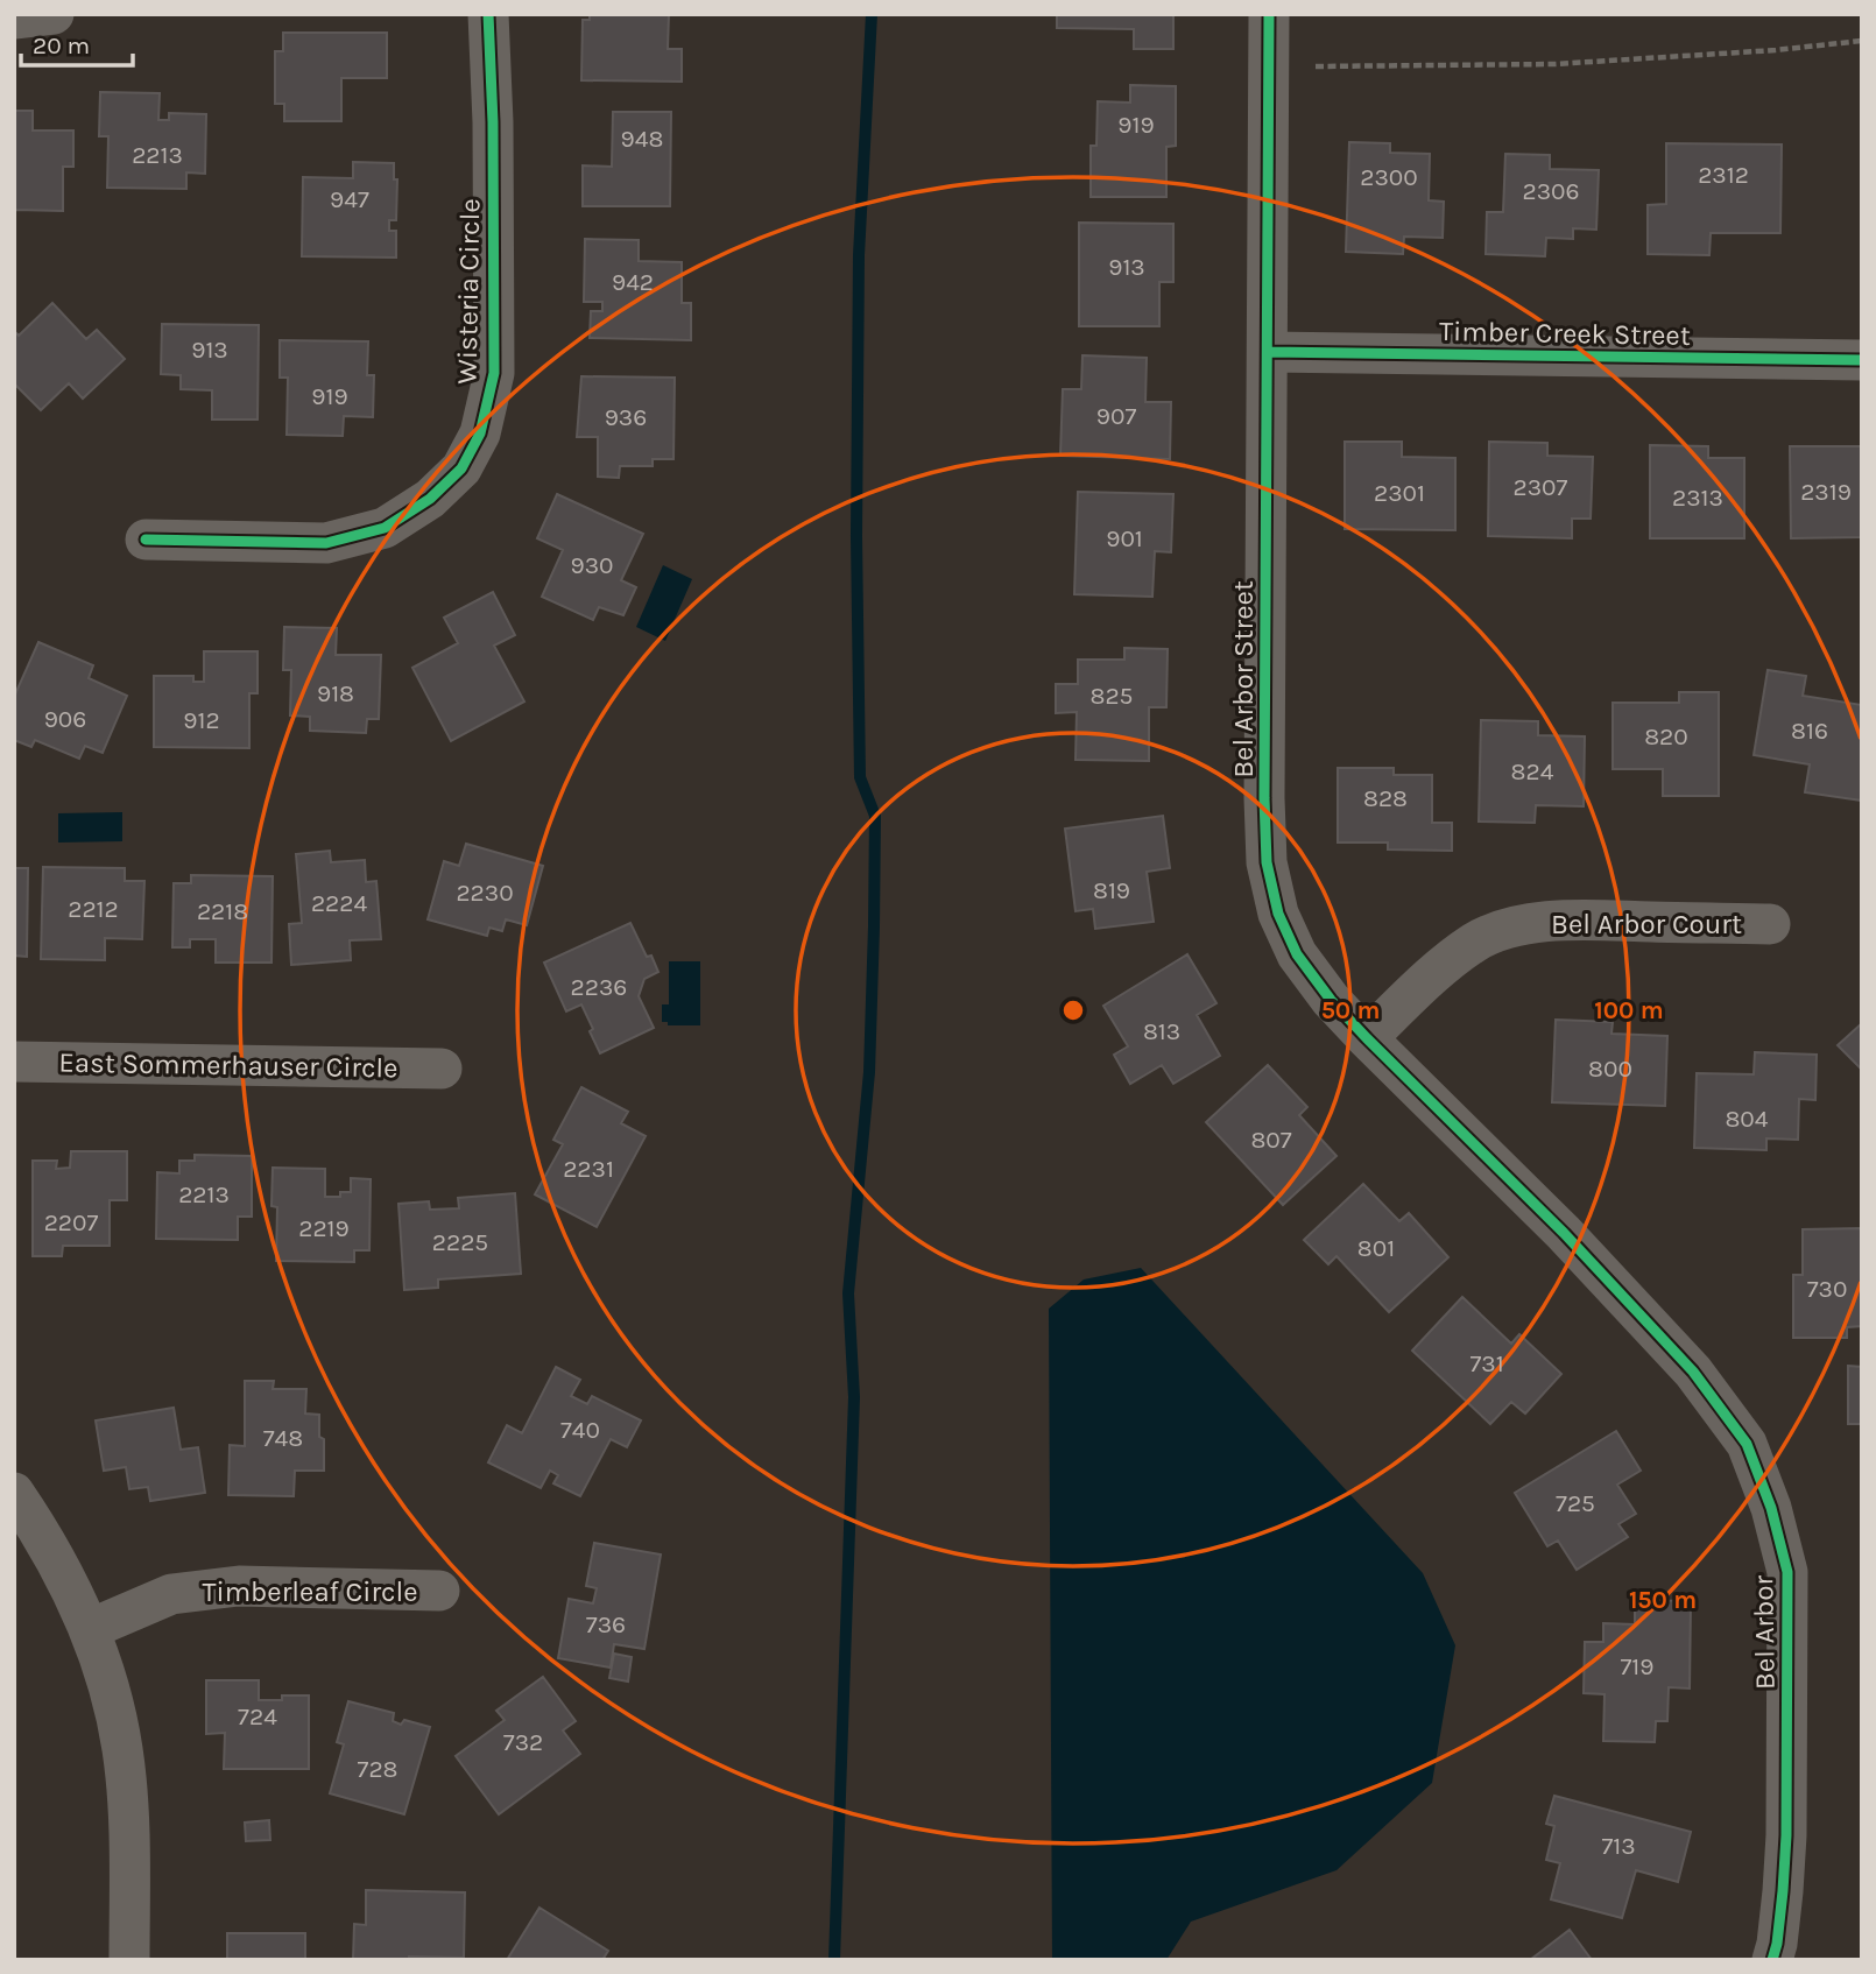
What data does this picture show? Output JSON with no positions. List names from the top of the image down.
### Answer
{
  "streets": {
    "street": [
      "Wisteria Circle",
      "Timber Creek Street",
      "Bel Arbor Street",
      "Bel Arbor Court",
      "East Sommerhauser Circle",
      "Timberleaf Circle",
      "Bel Arbor"
    ]
  },
  "crossings": [
    ["Timber Creek Street", "Bel Arbor Street"],
    ["Bel Arbor Street", "Bel Arbor Court"],
    ["Bel Arbor Street", "Bel Arbor"]
  ],
  "house_numbers": [
    "919",
    "948",
    "2213",
    "2312",
    "2300",
    "2306",
    "947",
    "913",
    "942",
    "913",
    "919",
    "907",
    "936",
    "2307",
    "2319",
    "2301",
    "2313",
    "901",
    "930",
    "918",
    "825",
    "906",
    "912",
    "816",
    "820",
    "824",
    "828",
    "819",
    "2230",
    "2224",
    "2212",
    "2218",
    "2236",
    "813",
    "800",
    "804",
    "807",
    "2231",
    "2213",
    "2207",
    "2219",
    "2225",
    "801",
    "730",
    "731",
    "740",
    "748",
    "725",
    "736",
    "719",
    "724",
    "732",
    "728",
    "713"
  ],
  "scale_bar": "20 m",
  "rings": ["50 m", "100 m", "150 m"]
}
